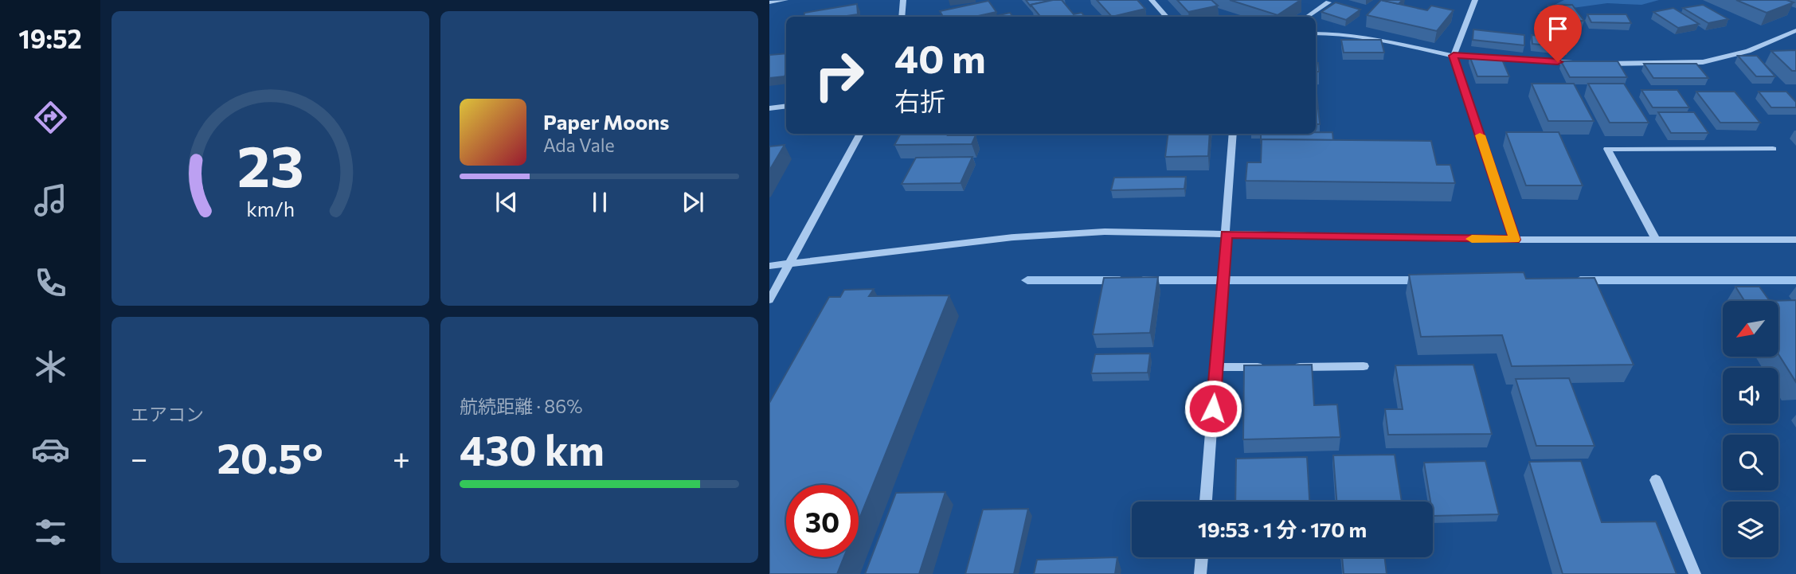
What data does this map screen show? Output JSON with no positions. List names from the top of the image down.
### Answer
{
  "north": "bottom left",
  "page": {
    "tabs": "19:52",
    "turn": ["40 m", "右折"],
    "song": ["Paper Moons", "Ada Vale"],
    "tile": [
      "エアコン",
      ["航続距離 · 86%", "430 km"]
    ],
    "heat": ["−", "20.5°", "+"],
    "limit": "30",
    "trip": "19:53 · 1 分 · 170 m",
    "gauge": ["23", "km/h"]
  }
}
